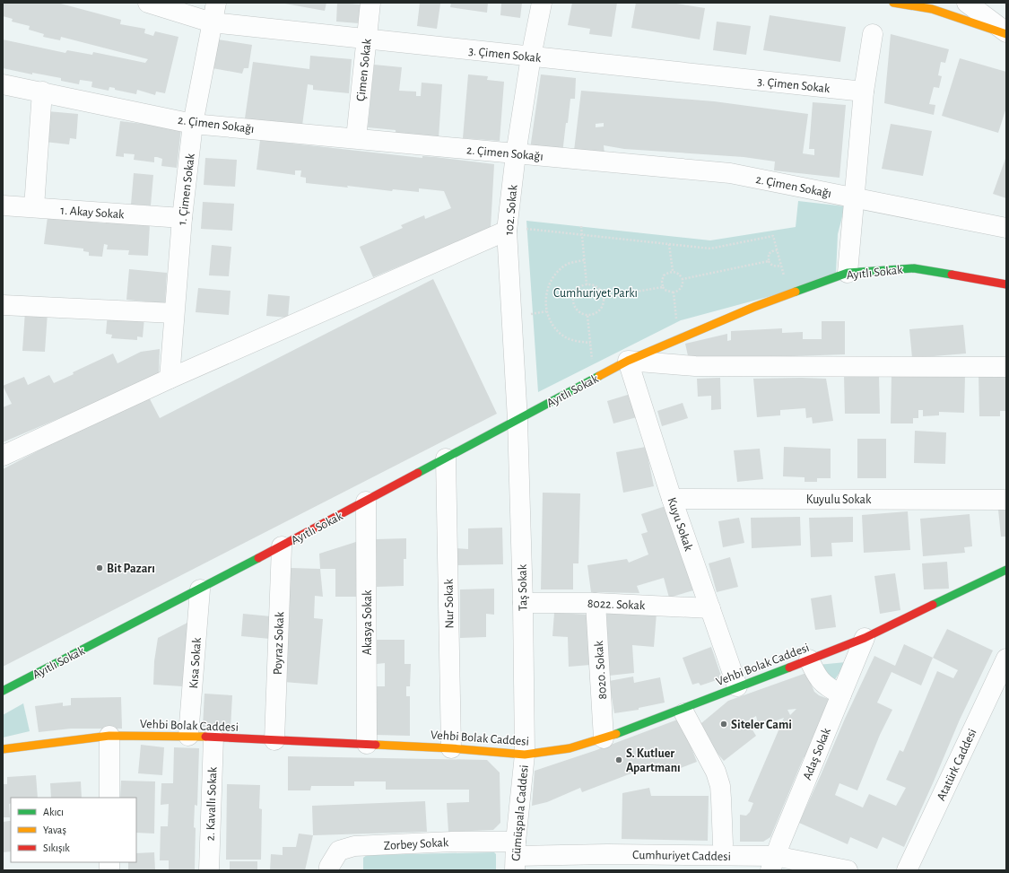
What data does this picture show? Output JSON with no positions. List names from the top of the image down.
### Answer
{
  "streets": {
    "street": [
      "3. Çimen Sokak",
      "Çimen Sokak",
      "2. Çimen Sokağı",
      "1. Çimen Sokak",
      "102. Sokak",
      "1. Akay Sokak",
      "Ayıtlı Sokak",
      "Kuyulu Sokak",
      "Kuyu Sokak",
      "Taş Sokak",
      "Nur Sokak",
      "8022. Sokak",
      "Akasya Sokak",
      "Poyraz Sokak",
      "Kısa Sokak",
      "Vehbi Bolak Caddesi",
      "8020. Sokak",
      "Adaş Sokak",
      "Atatürk Caddesi",
      "2. Kavallı Sokak",
      "Gümüşpala Caddesi",
      "Zorbey Sokak",
      "Cumhuriyet Caddesi"
    ]
  },
  "crossings": [
    ["3. Çimen Sokak", "Çimen Sokak"],
    ["3. Çimen Sokak", "1. Çimen Sokak"],
    ["3. Çimen Sokak", "102. Sokak"],
    ["Çimen Sokak", "2. Çimen Sokağı"],
    ["2. Çimen Sokağı", "1. Çimen Sokak"],
    ["2. Çimen Sokağı", "102. Sokak"],
    ["1. Çimen Sokak", "1. Akay Sokak"],
    ["102. Sokak", "Ayıtlı Sokak"],
    ["102. Sokak", "Taş Sokak"],
    ["Ayıtlı Sokak", "Kuyu Sokak"],
    ["Ayıtlı Sokak", "Taş Sokak"],
    ["Ayıtlı Sokak", "Nur Sokak"],
    ["Ayıtlı Sokak", "Akasya Sokak"],
    ["Ayıtlı Sokak", "Poyraz Sokak"],
    ["Ayıtlı Sokak", "Kısa Sokak"],
    ["Kuyulu Sokak", "Kuyu Sokak"],
    ["Kuyu Sokak", "8022. Sokak"],
    ["Kuyu Sokak", "Vehbi Bolak Caddesi"],
    ["Taş Sokak", "8022. Sokak"],
    ["Taş Sokak", "Vehbi Bolak Caddesi"],
    ["Taş Sokak", "Gümüşpala Caddesi"],
    ["Nur Sokak", "Vehbi Bolak Caddesi"],
    ["8022. Sokak", "8020. Sokak"],
    ["Akasya Sokak", "Vehbi Bolak Caddesi"],
    ["Poyraz Sokak", "Vehbi Bolak Caddesi"],
    ["Kısa Sokak", "Vehbi Bolak Caddesi"],
    ["Vehbi Bolak Caddesi", "8020. Sokak"],
    ["Vehbi Bolak Caddesi", "Adaş Sokak"],
    ["Vehbi Bolak Caddesi", "2. Kavallı Sokak"],
    ["Vehbi Bolak Caddesi", "Gümüşpala Caddesi"],
    ["Adaş Sokak", "Cumhuriyet Caddesi"],
    ["Gümüşpala Caddesi", "Zorbey Sokak"],
    ["Gümüşpala Caddesi", "Cumhuriyet Caddesi"],
    ["Zorbey Sokak", "Cumhuriyet Caddesi"]
  ],
  "parks": ["Cumhuriyet Parkı"],
  "places": ["Bit Pazarı", "Siteler Cami", "S. Kutluer Apartmanı"],
  "legend": ["Akıcı", "Yavaş", "Sıkışık"]
}
